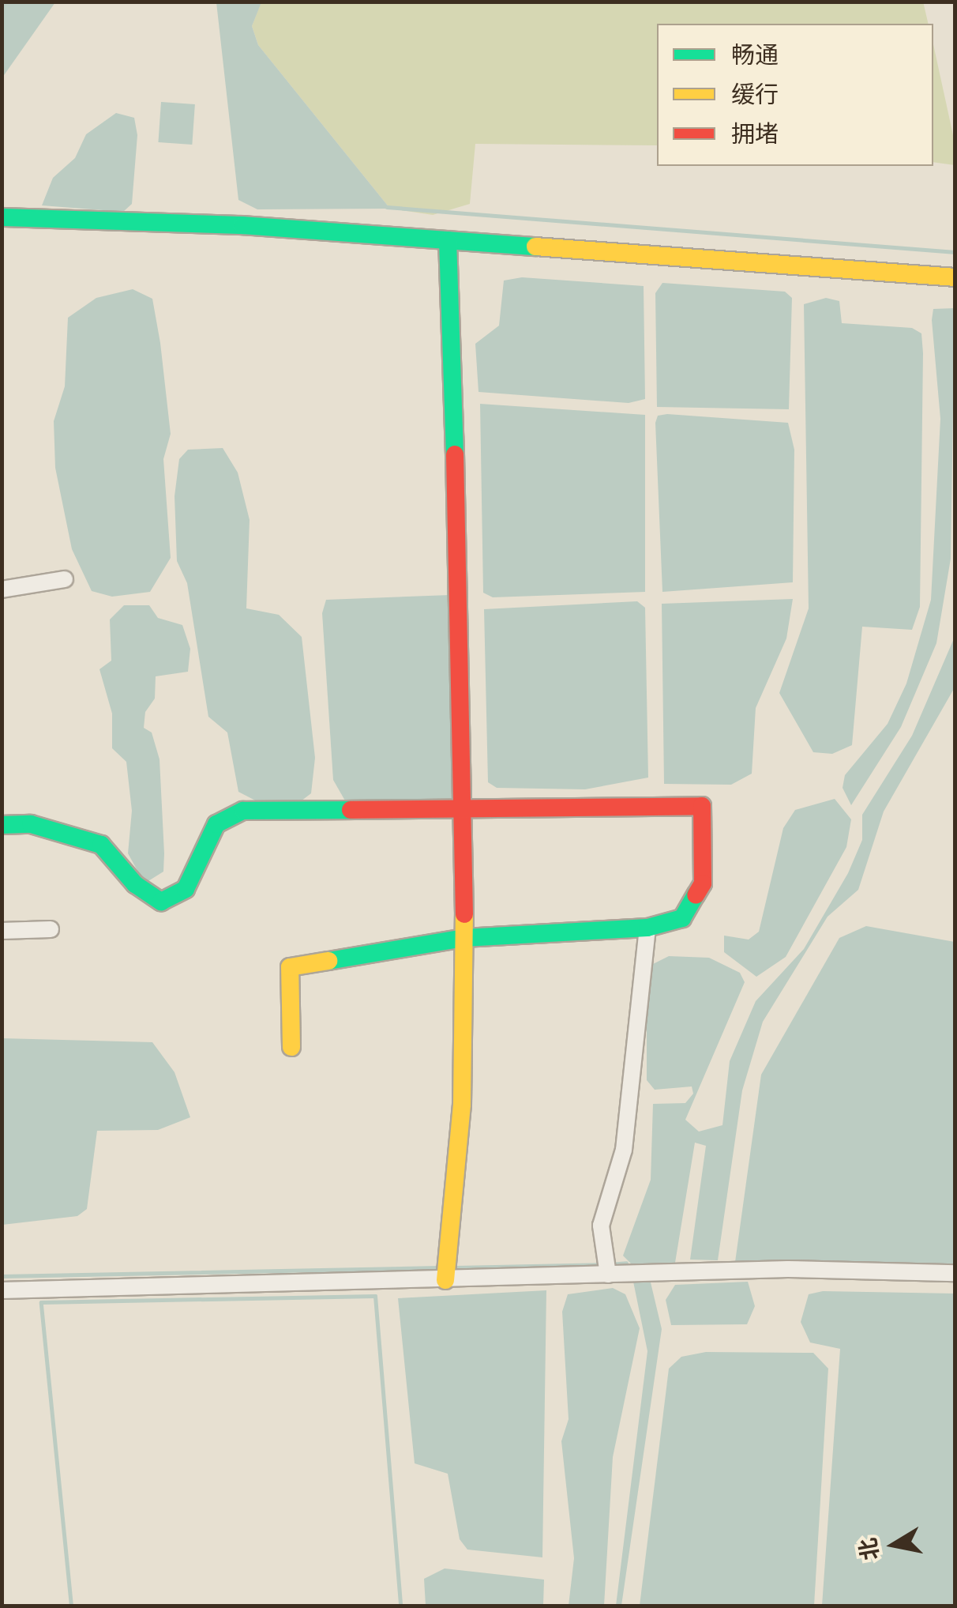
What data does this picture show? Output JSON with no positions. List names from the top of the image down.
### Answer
{
  "legend": ["畅通", "缓行", "拥堵"],
  "north": "left"
}
